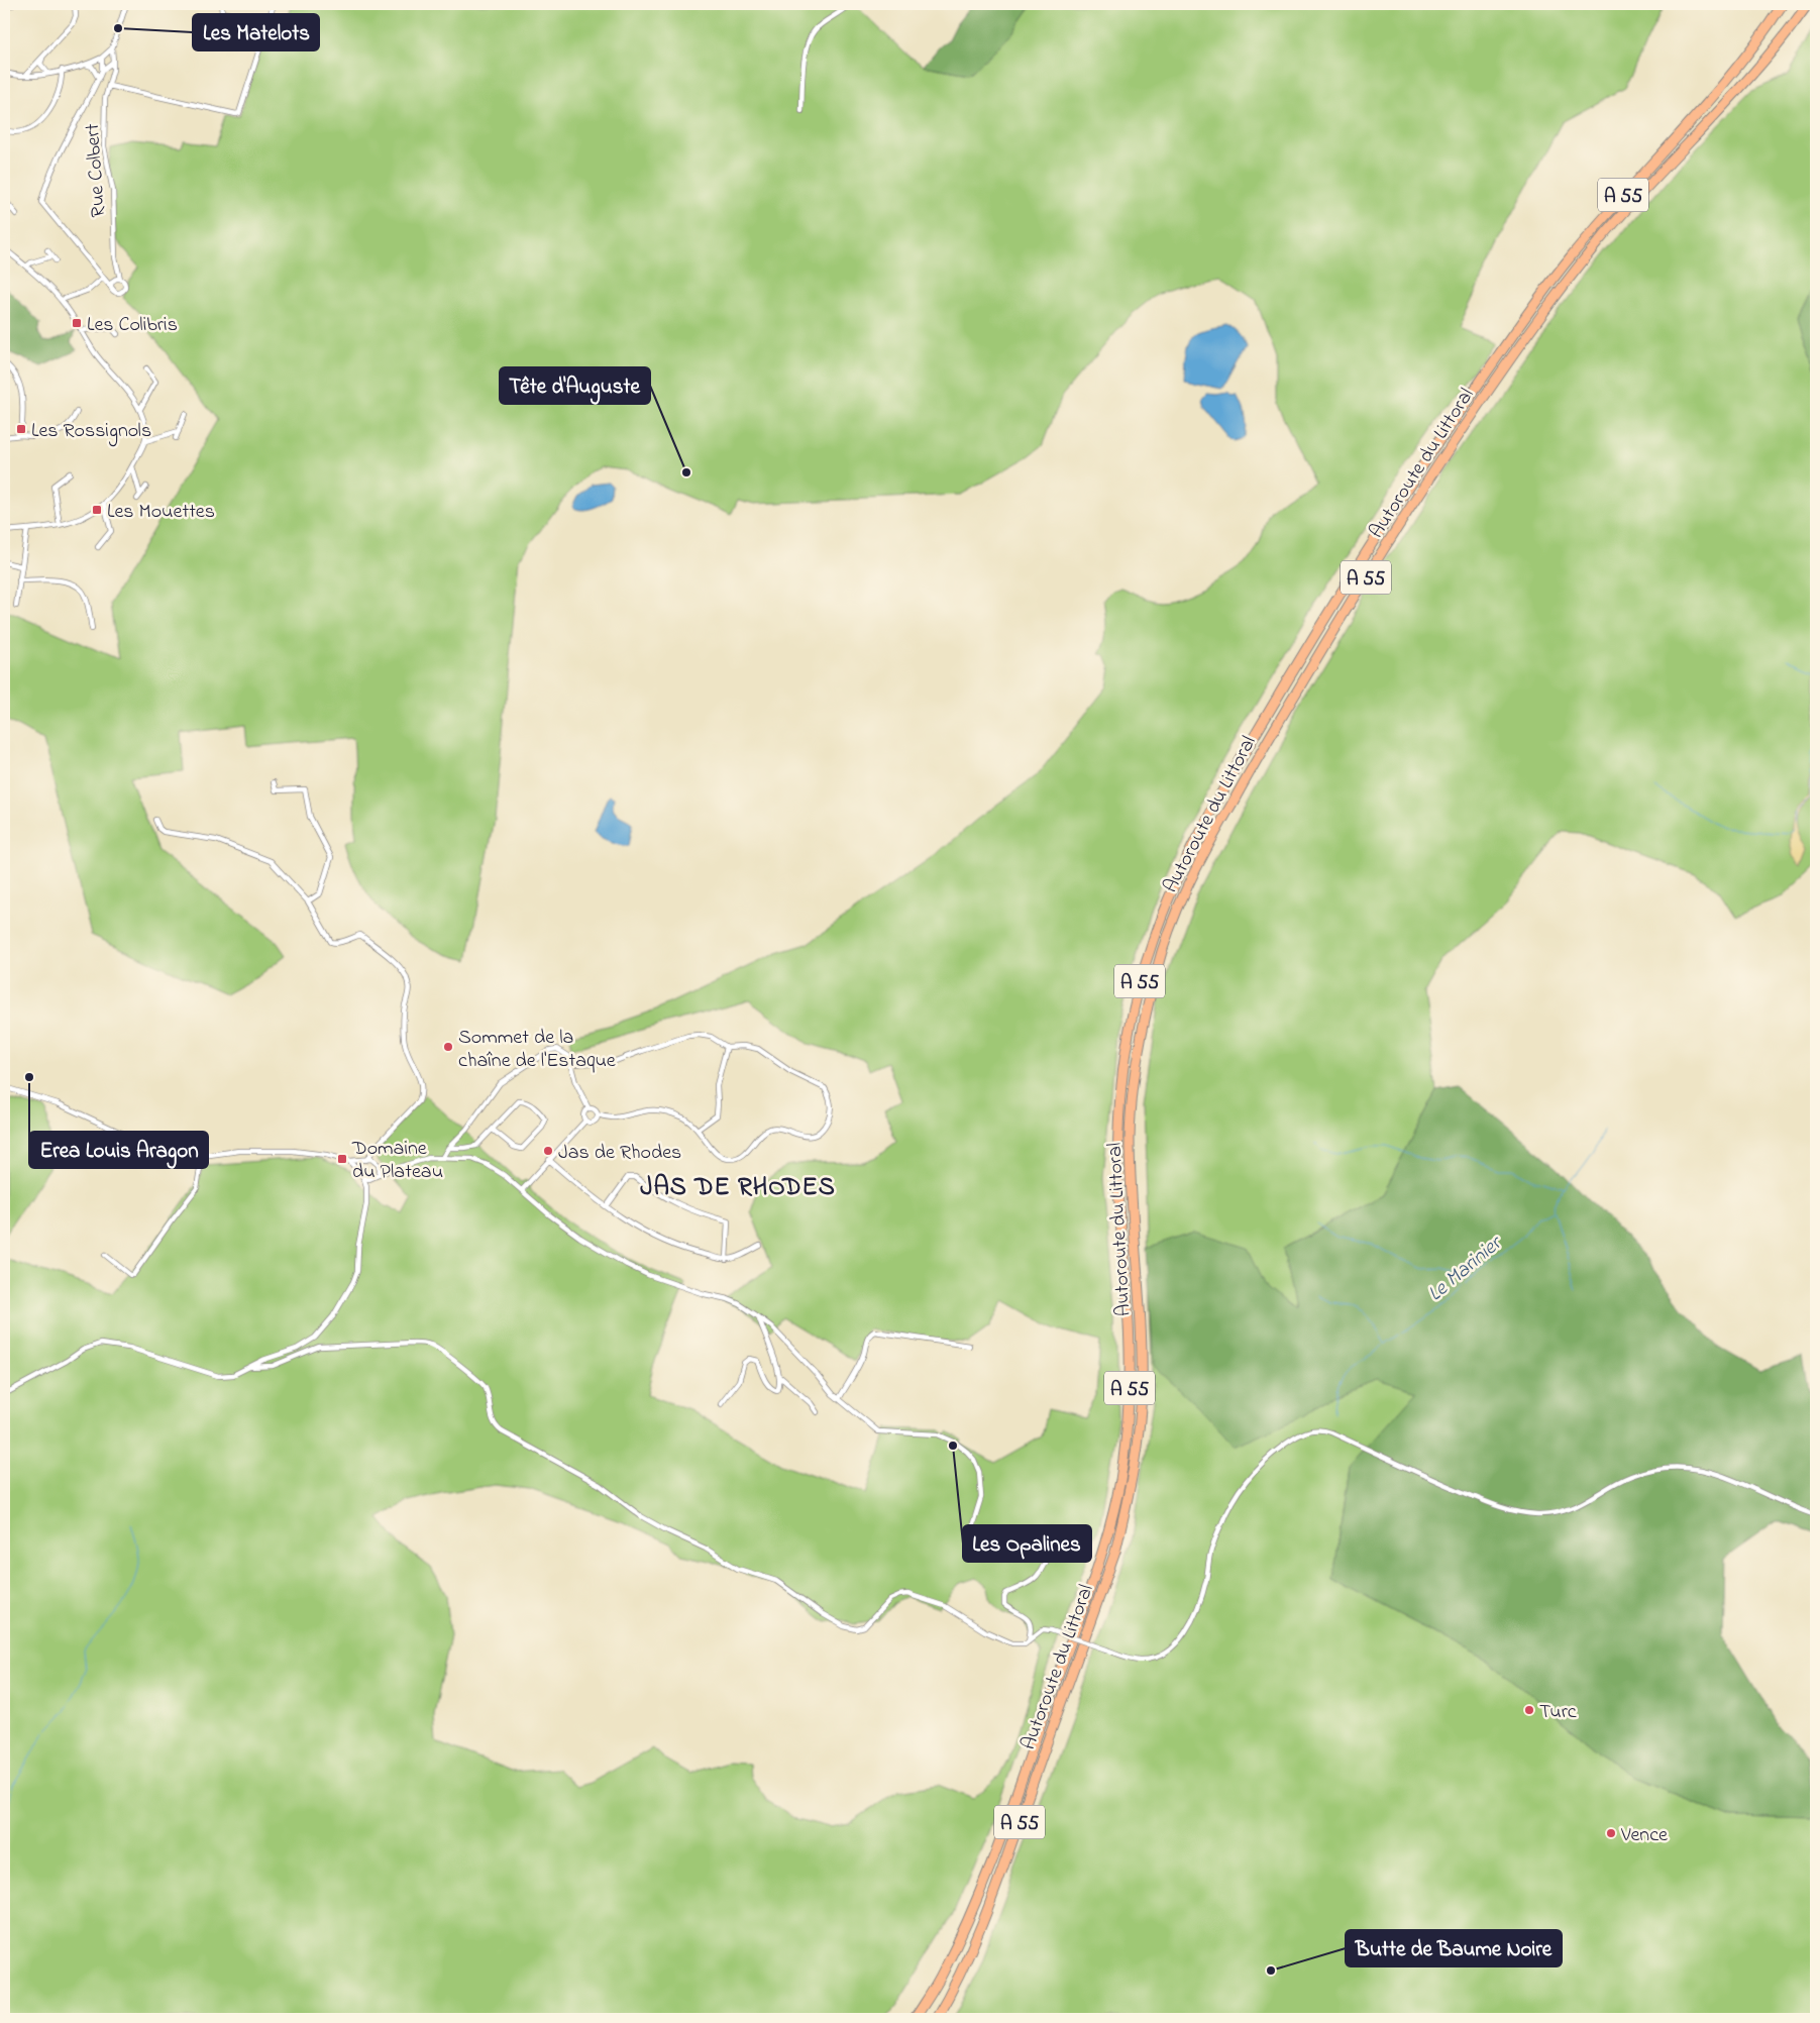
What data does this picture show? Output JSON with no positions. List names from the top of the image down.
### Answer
{
  "streets": {
    "highway": ["A 55", "Autoroute du Littoral"],
    "street": ["Rue Colbert"]
  },
  "districts": ["JAS DE RHODES"],
  "water": ["Le Marinier"],
  "places": {
    "other": [
      "Les Matelots",
      "Tête d'Auguste",
      "Sommet de la chaîne de l'Estaque",
      "Erea Louis Aragon",
      "Jas de Rhodes",
      "Les Opalines",
      "Turc",
      "Vence",
      "Butte de Baume Noire"
    ],
    "transit": [
      "Les Colibris",
      "Les Rossignols",
      "Les Mouettes",
      "Domaine du Plateau"
    ]
  }
}
